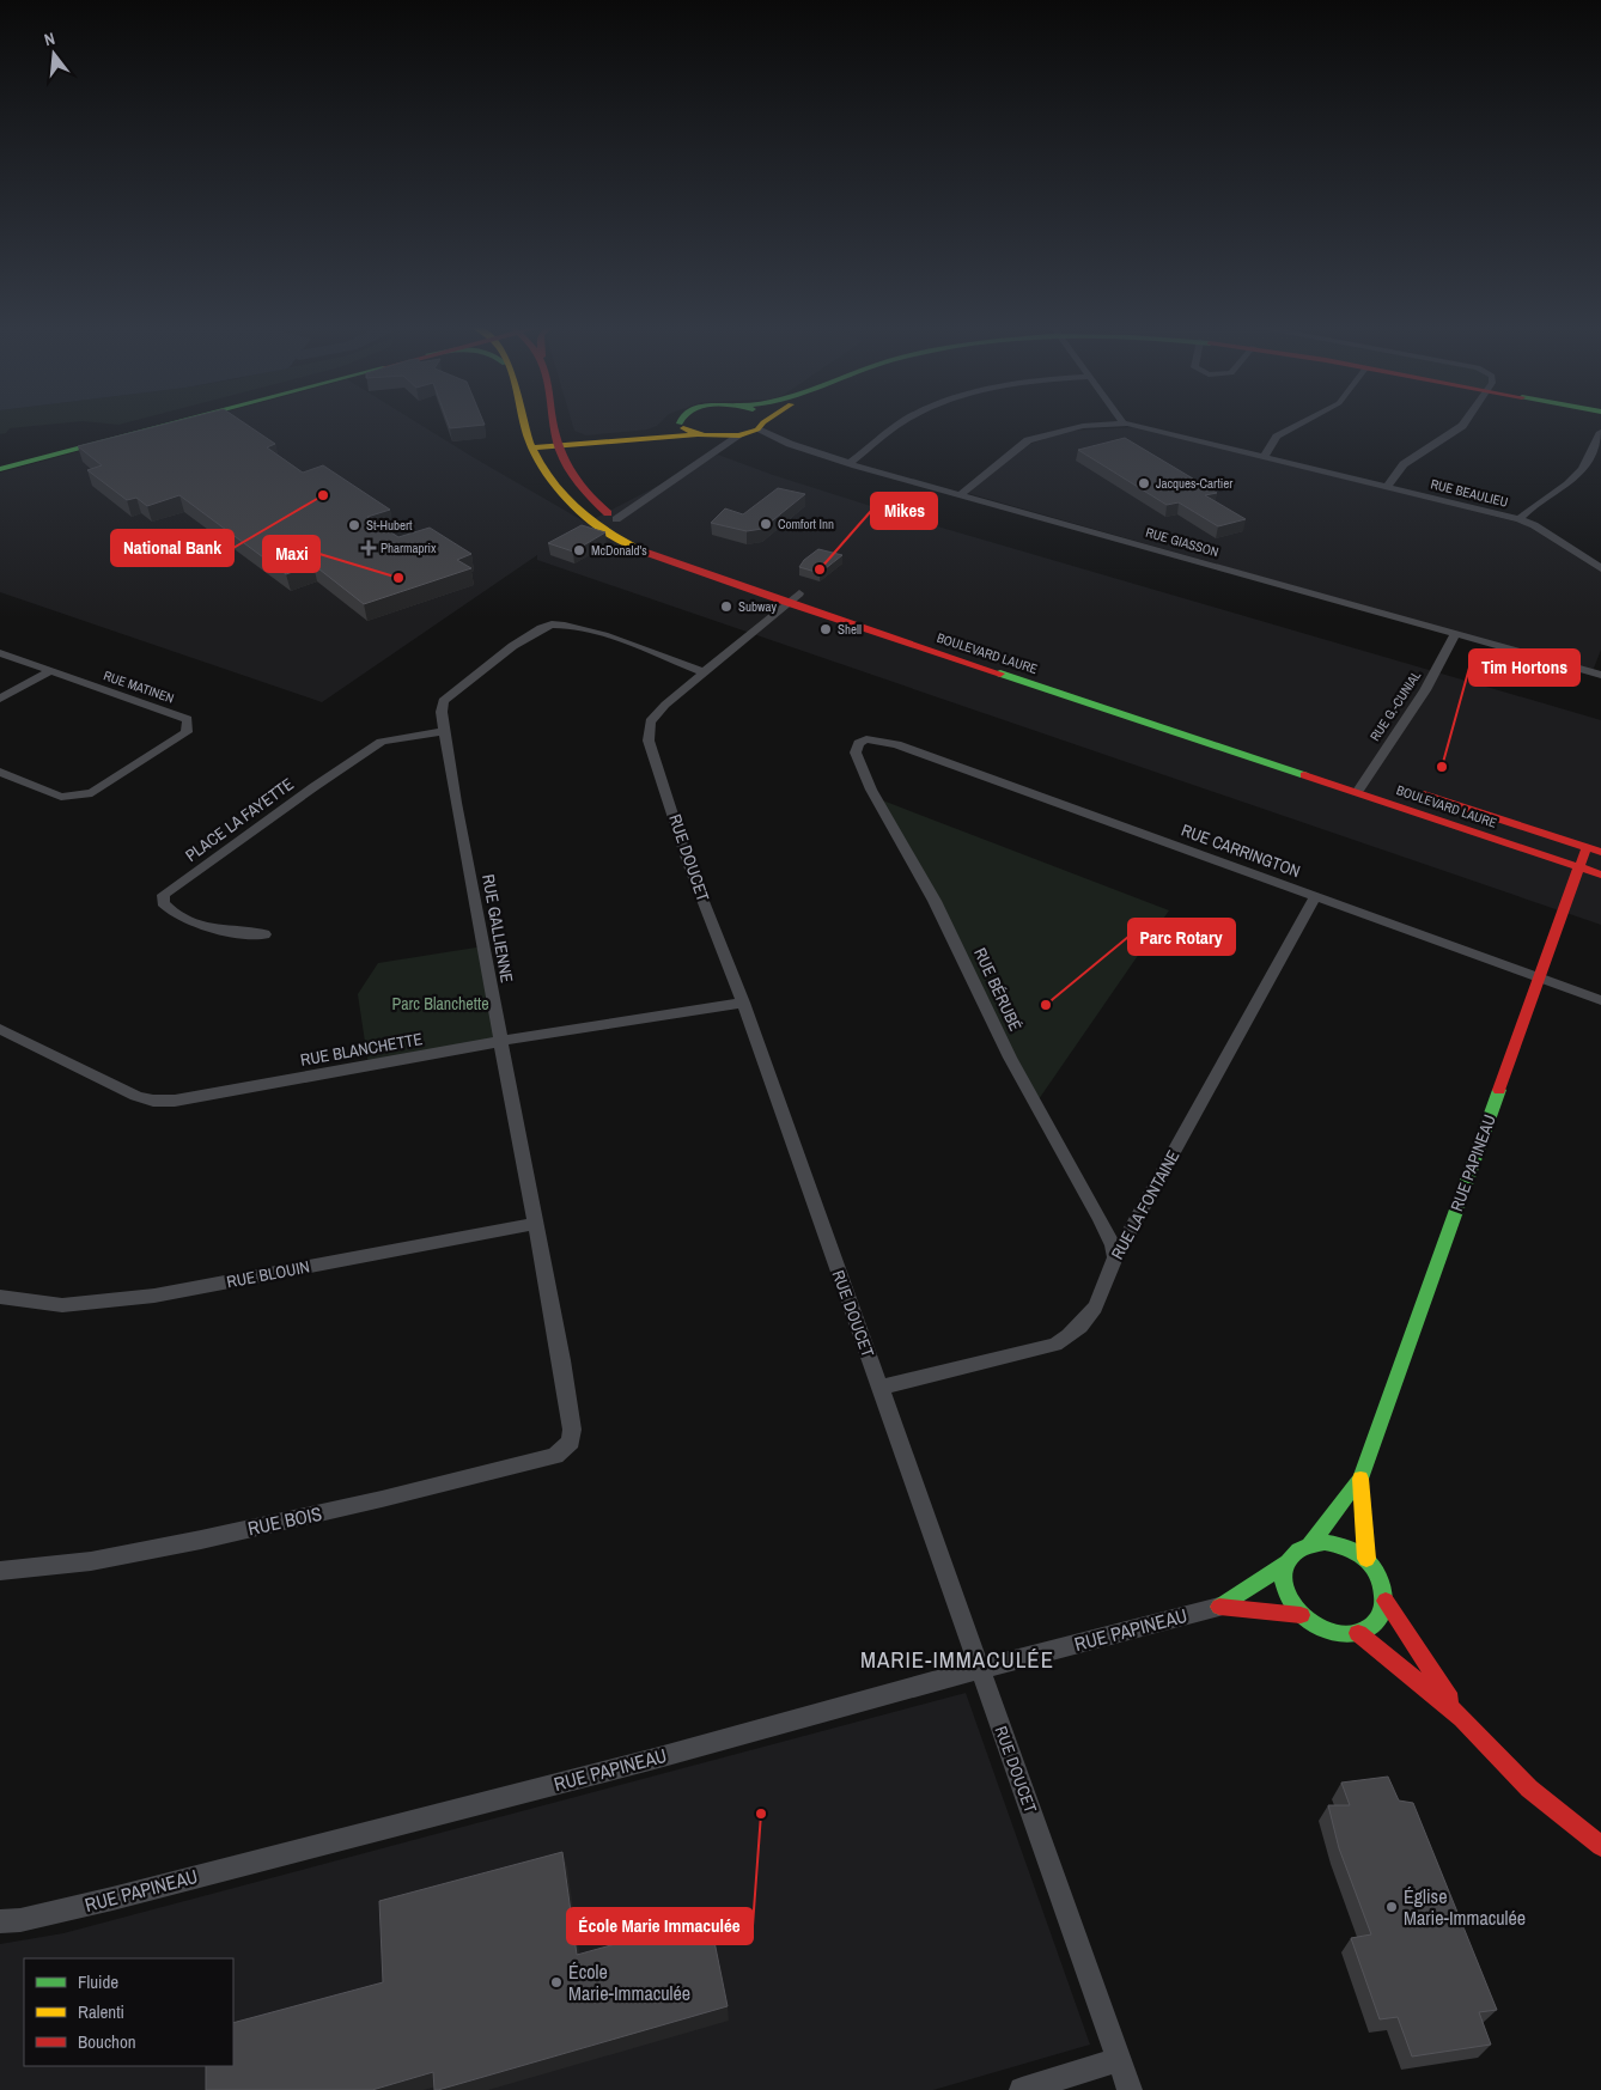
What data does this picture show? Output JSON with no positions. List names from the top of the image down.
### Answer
{
  "streets": {
    "main road": ["BOULEVARD LAURE", "RUE PAPINEAU"],
    "street": [
      "RUE BEAULIEU",
      "RUE GIASSON",
      "RUE MATINEN",
      "RUE G.-CUNIAL",
      "PLACE LA FAYETTE",
      "RUE CARRINGTON",
      "RUE DOUCET",
      "RUE GALLIENNE",
      "RUE BÉRUBÉ",
      "RUE BLANCHETTE",
      "RUE LA FONTAINE",
      "RUE BLOUIN",
      "RUE BOIS"
    ]
  },
  "crossings": [
    ["RUE BEAULIEU", "RUE GIASSON"],
    ["RUE GIASSON", "RUE G.-CUNIAL"],
    ["BOULEVARD LAURE", "RUE G.-CUNIAL"],
    ["BOULEVARD LAURE", "RUE DOUCET"],
    ["BOULEVARD LAURE", "RUE PAPINEAU"],
    ["PLACE LA FAYETTE", "RUE GALLIENNE"],
    ["RUE CARRINGTON", "RUE BÉRUBÉ"],
    ["RUE CARRINGTON", "RUE PAPINEAU"],
    ["RUE CARRINGTON", "RUE LA FONTAINE"],
    ["RUE DOUCET", "RUE GALLIENNE"],
    ["RUE DOUCET", "RUE BLANCHETTE"],
    ["RUE DOUCET", "RUE PAPINEAU"],
    ["RUE DOUCET", "RUE LA FONTAINE"],
    ["RUE GALLIENNE", "RUE BLANCHETTE"],
    ["RUE GALLIENNE", "RUE BLOUIN"],
    ["RUE GALLIENNE", "RUE BOIS"],
    ["RUE BÉRUBÉ", "RUE LA FONTAINE"]
  ],
  "districts": ["MARIE-IMMACULÉE"],
  "parks": ["Parc Blanchette"],
  "places": {
    "other": [
      "Jacques-Cartier",
      "National Bank",
      "Comfort Inn",
      "St-Hubert",
      "McDonald's",
      "Mikes",
      "Maxi",
      "Subway",
      "Shell",
      "Tim Hortons",
      "Parc Rotary",
      "École Marie Immaculée",
      "Église Marie-Immaculée",
      "École Marie-Immaculée"
    ],
    "health": ["Pharmaprix"]
  },
  "legend": ["Fluide", "Ralenti", "Bouchon"],
  "north": "top"
}
